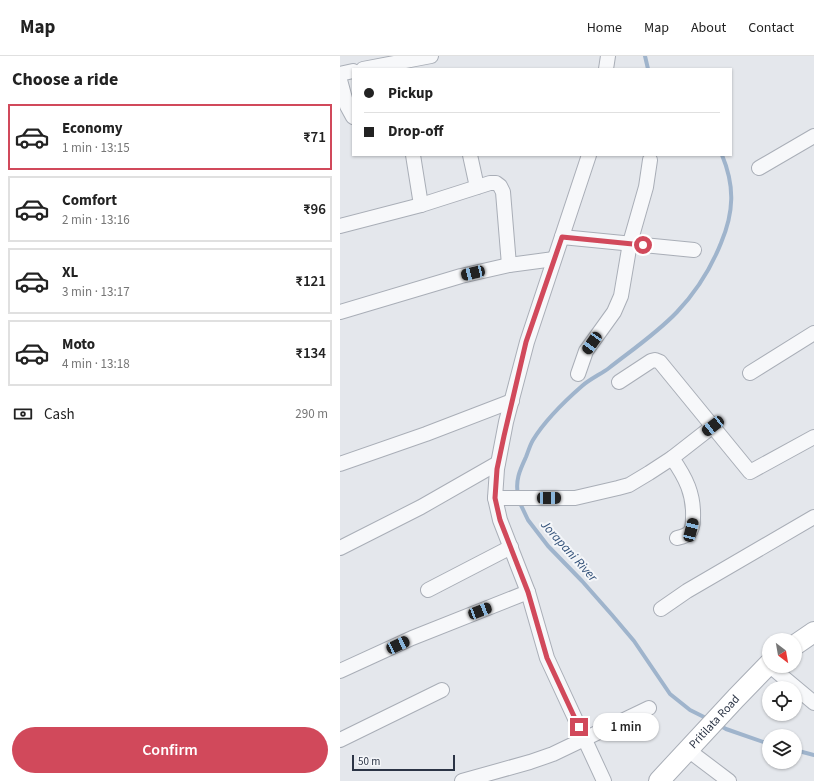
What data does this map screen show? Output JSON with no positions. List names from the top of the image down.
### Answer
{
  "streets": {
    "street": ["Pritilata Road"]
  },
  "water": ["Jorapani River"],
  "scale_bar": "50 m",
  "north": "bottom right",
  "page": {
    "header": "Map",
    "nav": [
      "Home",
      "Map",
      "About",
      "Contact"
    ],
    "heading": "Choose a ride",
    "banner": ["Pickup", "Drop-off"],
    "list": [
      {
        "name": "Economy",
        "note": "1 min · 13:15",
        "value": "₹71"
      },
      {
        "name": "Comfort",
        "note": "2 min · 13:16",
        "value": "₹96"
      },
      {
        "name": "XL",
        "note": "3 min · 13:17",
        "value": "₹121"
      },
      {
        "name": "Moto",
        "note": "4 min · 13:18",
        "value": "₹134"
      }
    ],
    "pay": ["Cash", "290 m"],
    "bubble": "1 min",
    "buttons": "Confirm",
    "scale": "50 m"
  }
}
